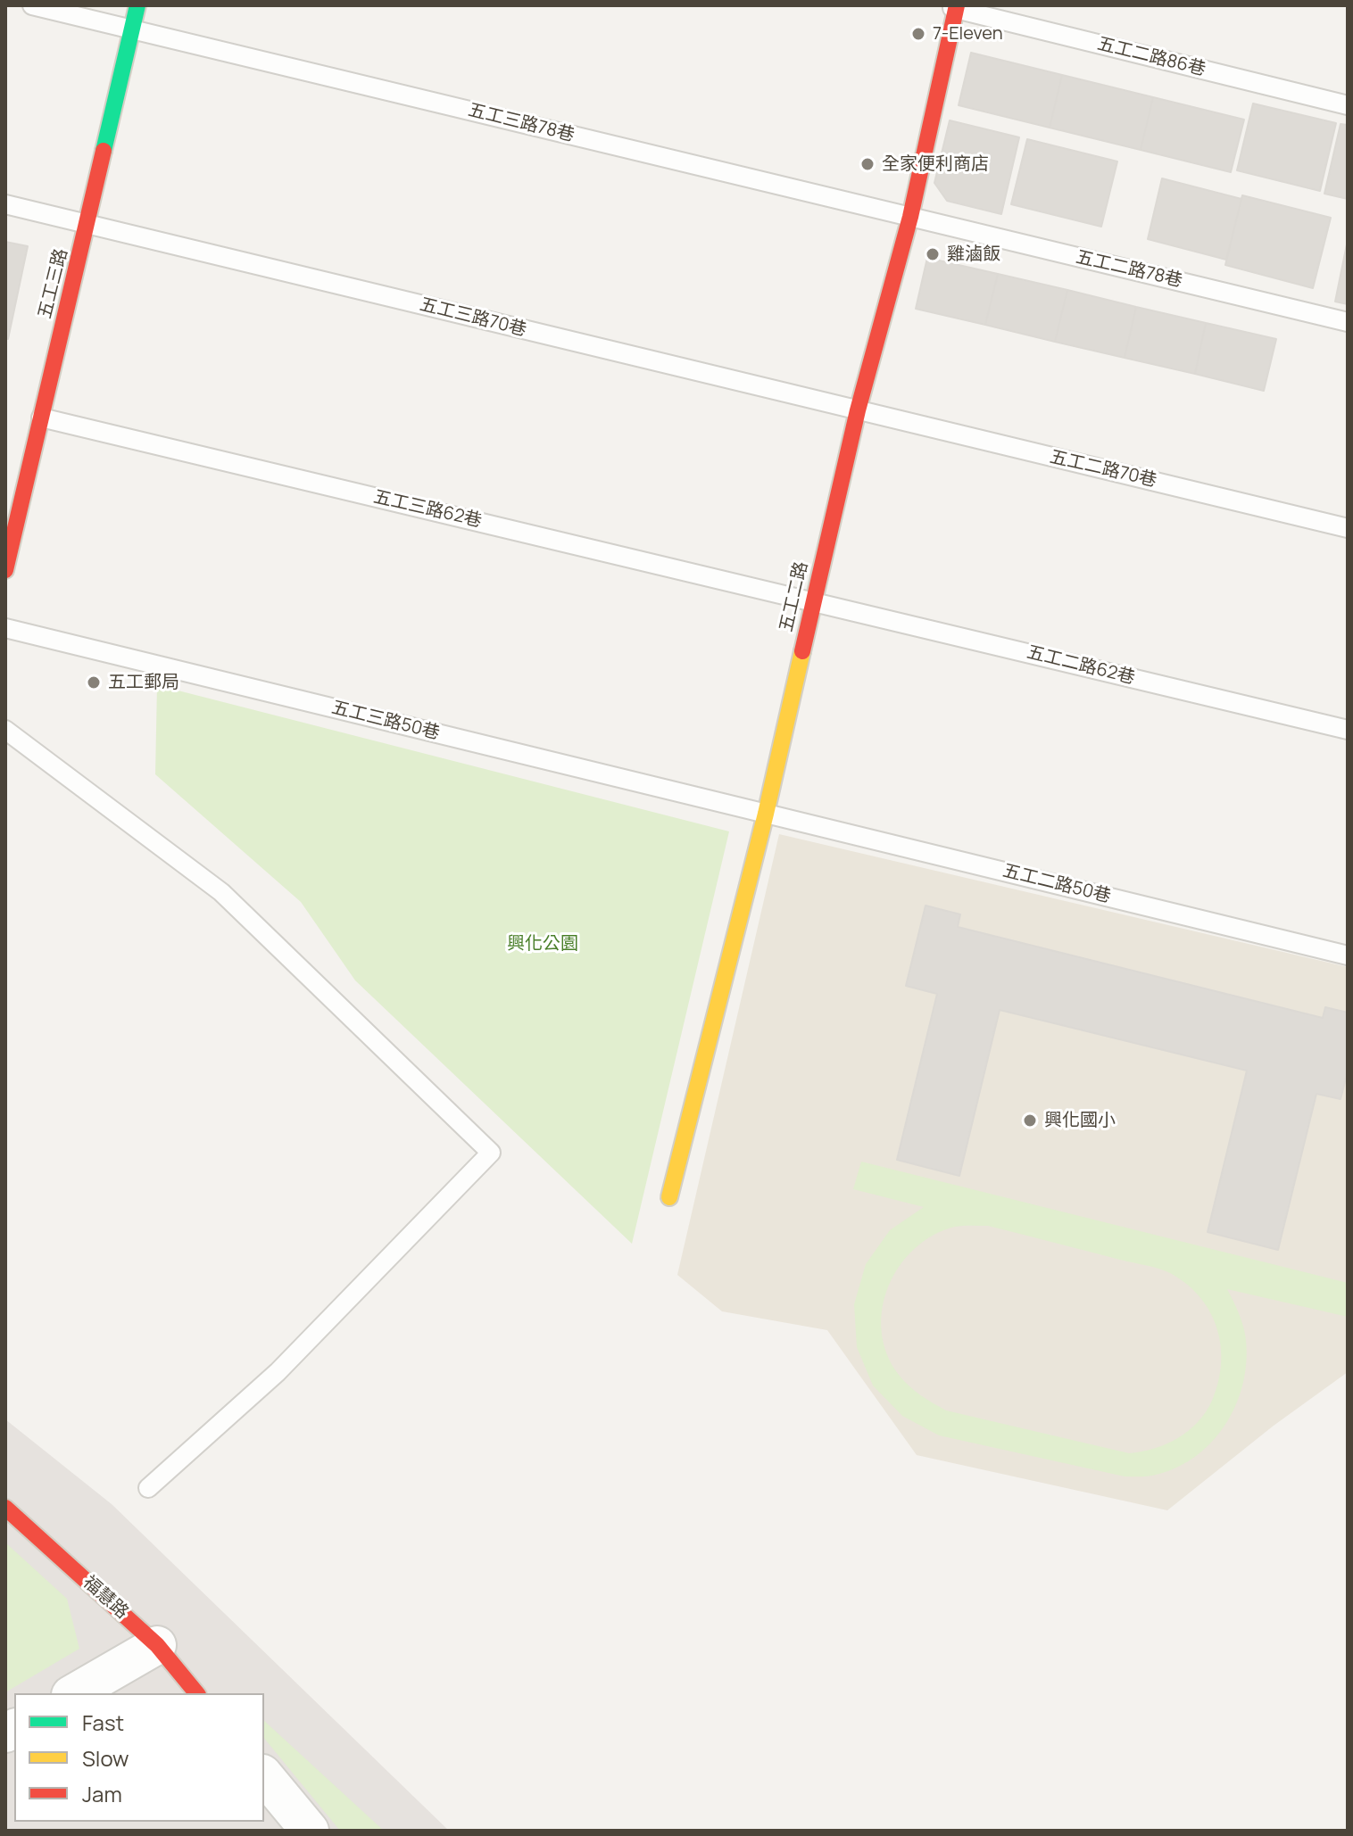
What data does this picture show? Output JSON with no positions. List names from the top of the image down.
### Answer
{
  "streets": {
    "street": ["五工三路", "五工二路", "福慧路"],
    "lane": [
      "五工二路86巷",
      "五工三路78巷",
      "五工二路78巷",
      "五工三路70巷",
      "五工二路70巷",
      "五工三路62巷",
      "五工二路62巷",
      "五工三路50巷",
      "五工二路50巷"
    ]
  },
  "crossings": [
    ["五工二路86巷", "五工二路"],
    ["五工三路78巷", "五工二路78巷"],
    ["五工三路78巷", "五工三路"],
    ["五工三路78巷", "五工二路"],
    ["五工二路78巷", "五工二路"],
    ["五工三路", "五工三路70巷"],
    ["五工三路", "五工三路62巷"],
    ["五工三路70巷", "五工二路70巷"],
    ["五工三路70巷", "五工二路"],
    ["五工二路70巷", "五工二路"],
    ["五工三路62巷", "五工二路"],
    ["五工三路62巷", "五工二路62巷"],
    ["五工二路", "五工二路62巷"],
    ["五工二路", "五工三路50巷"],
    ["五工二路", "五工二路50巷"],
    ["五工三路50巷", "五工二路50巷"]
  ],
  "parks": ["興化公園"],
  "places": [
    "7-Eleven",
    "全家便利商店",
    "雞滷飯",
    "五工郵局",
    "興化國小"
  ],
  "legend": ["Fast", "Slow", "Jam"]
}
